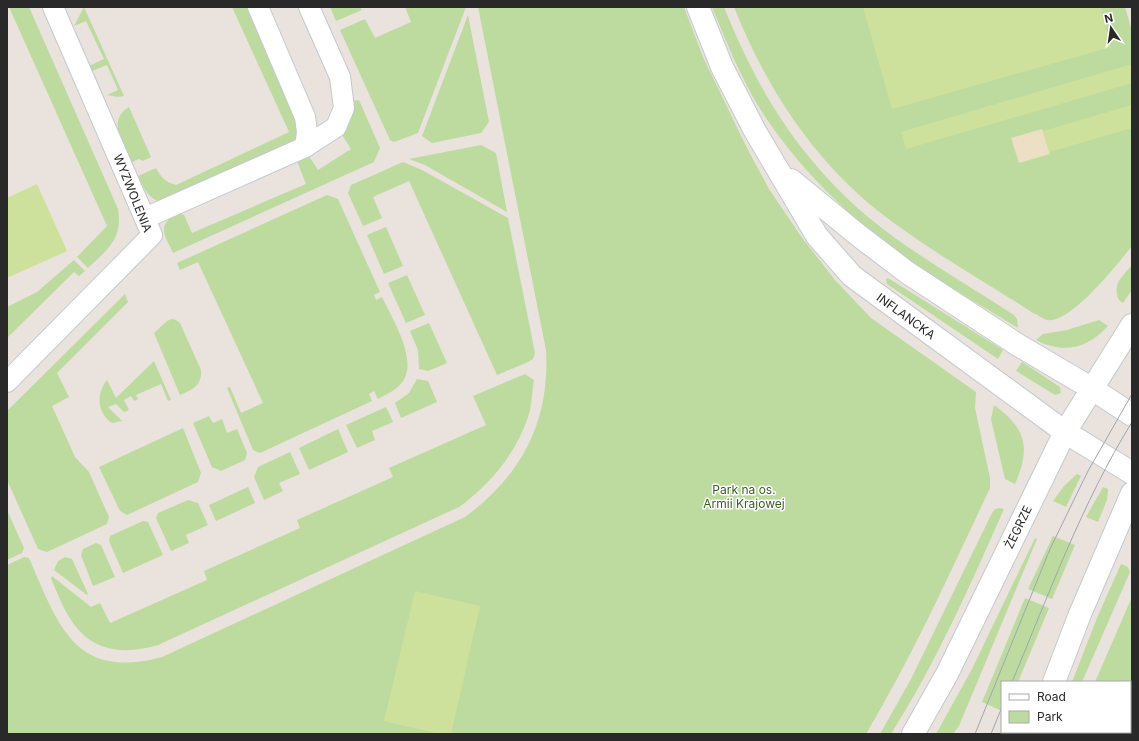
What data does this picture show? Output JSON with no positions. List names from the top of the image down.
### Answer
{
  "streets": {
    "street": ["WYZWOLENIA", "INFLANCKA", "ŻEGRZE"]
  },
  "crossings": [
    ["INFLANCKA", "ŻEGRZE"]
  ],
  "parks": ["Park na os. Armii Krajowej"],
  "legend": ["Road", "Park"],
  "north": "top"
}
